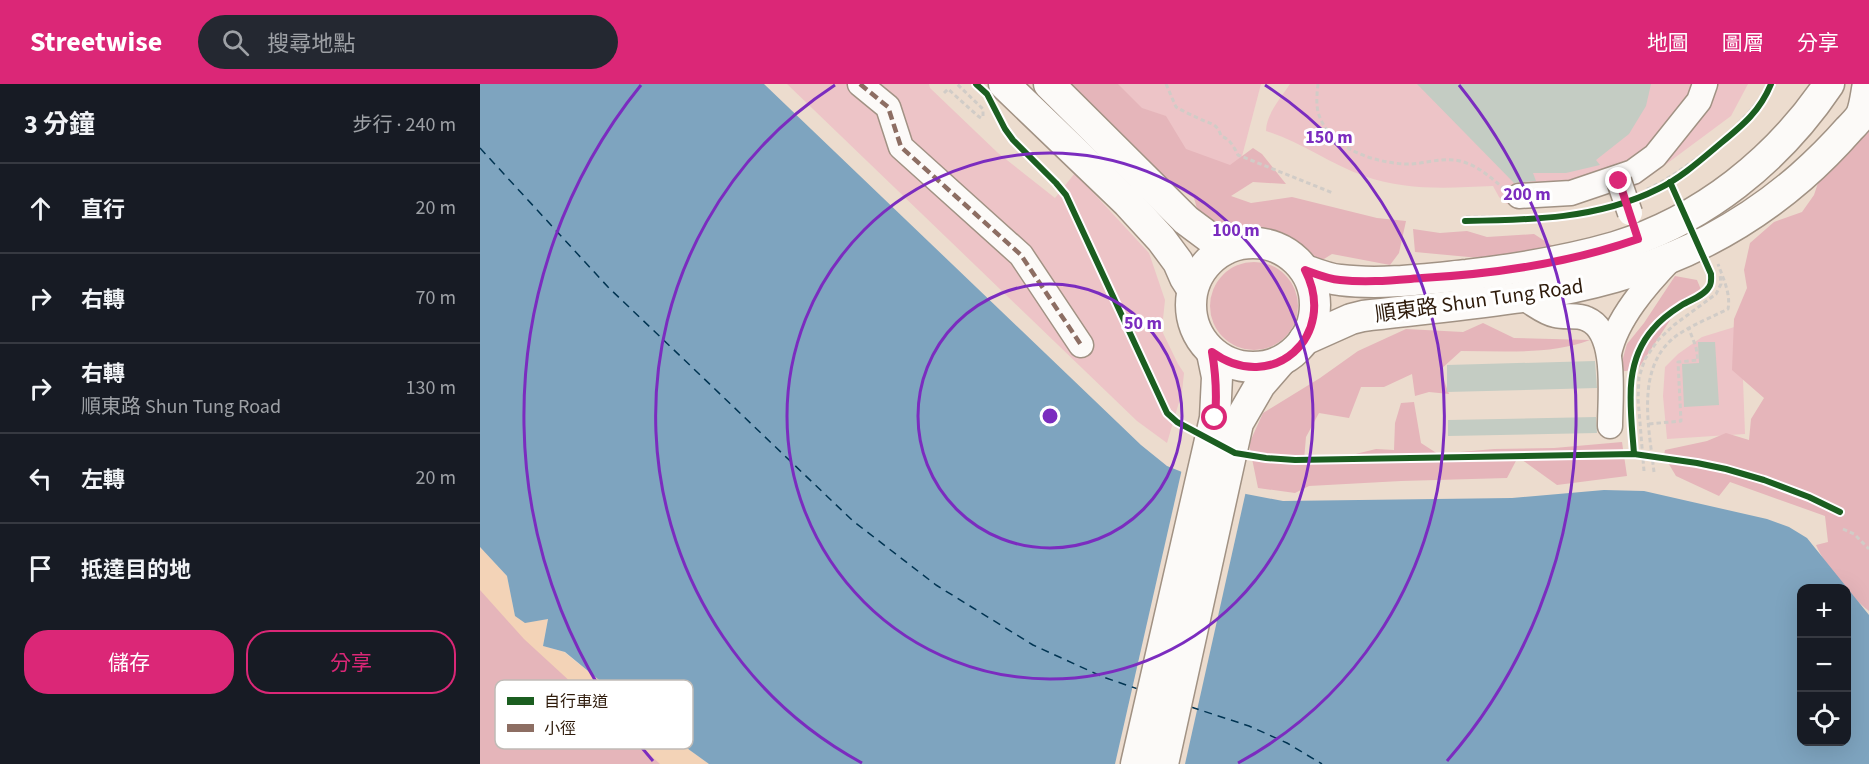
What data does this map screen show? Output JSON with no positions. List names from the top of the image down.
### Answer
{
  "streets": {
    "main road": ["順東路 Shun Tung Road"]
  },
  "legend": ["自行車道", "小徑"],
  "page": {
    "header": "Streetwise",
    "search": "搜尋地點",
    "nav": ["地圖", "圖層", "分享"],
    "heading": ["3 分鐘", "步行 · 240 m"],
    "list": [
      ["直行", "20 m"],
      ["右轉", "70 m"],
      ["右轉", "順東路 Shun Tung Road", "130 m"],
      ["左轉", "20 m"],
      "抵達目的地"
    ],
    "map_buttons": ["+", "−"],
    "buttons": ["儲存", "分享"]
  },
  "rings": [
    "150 m",
    "200 m",
    "100 m",
    "50 m"
  ]
}
